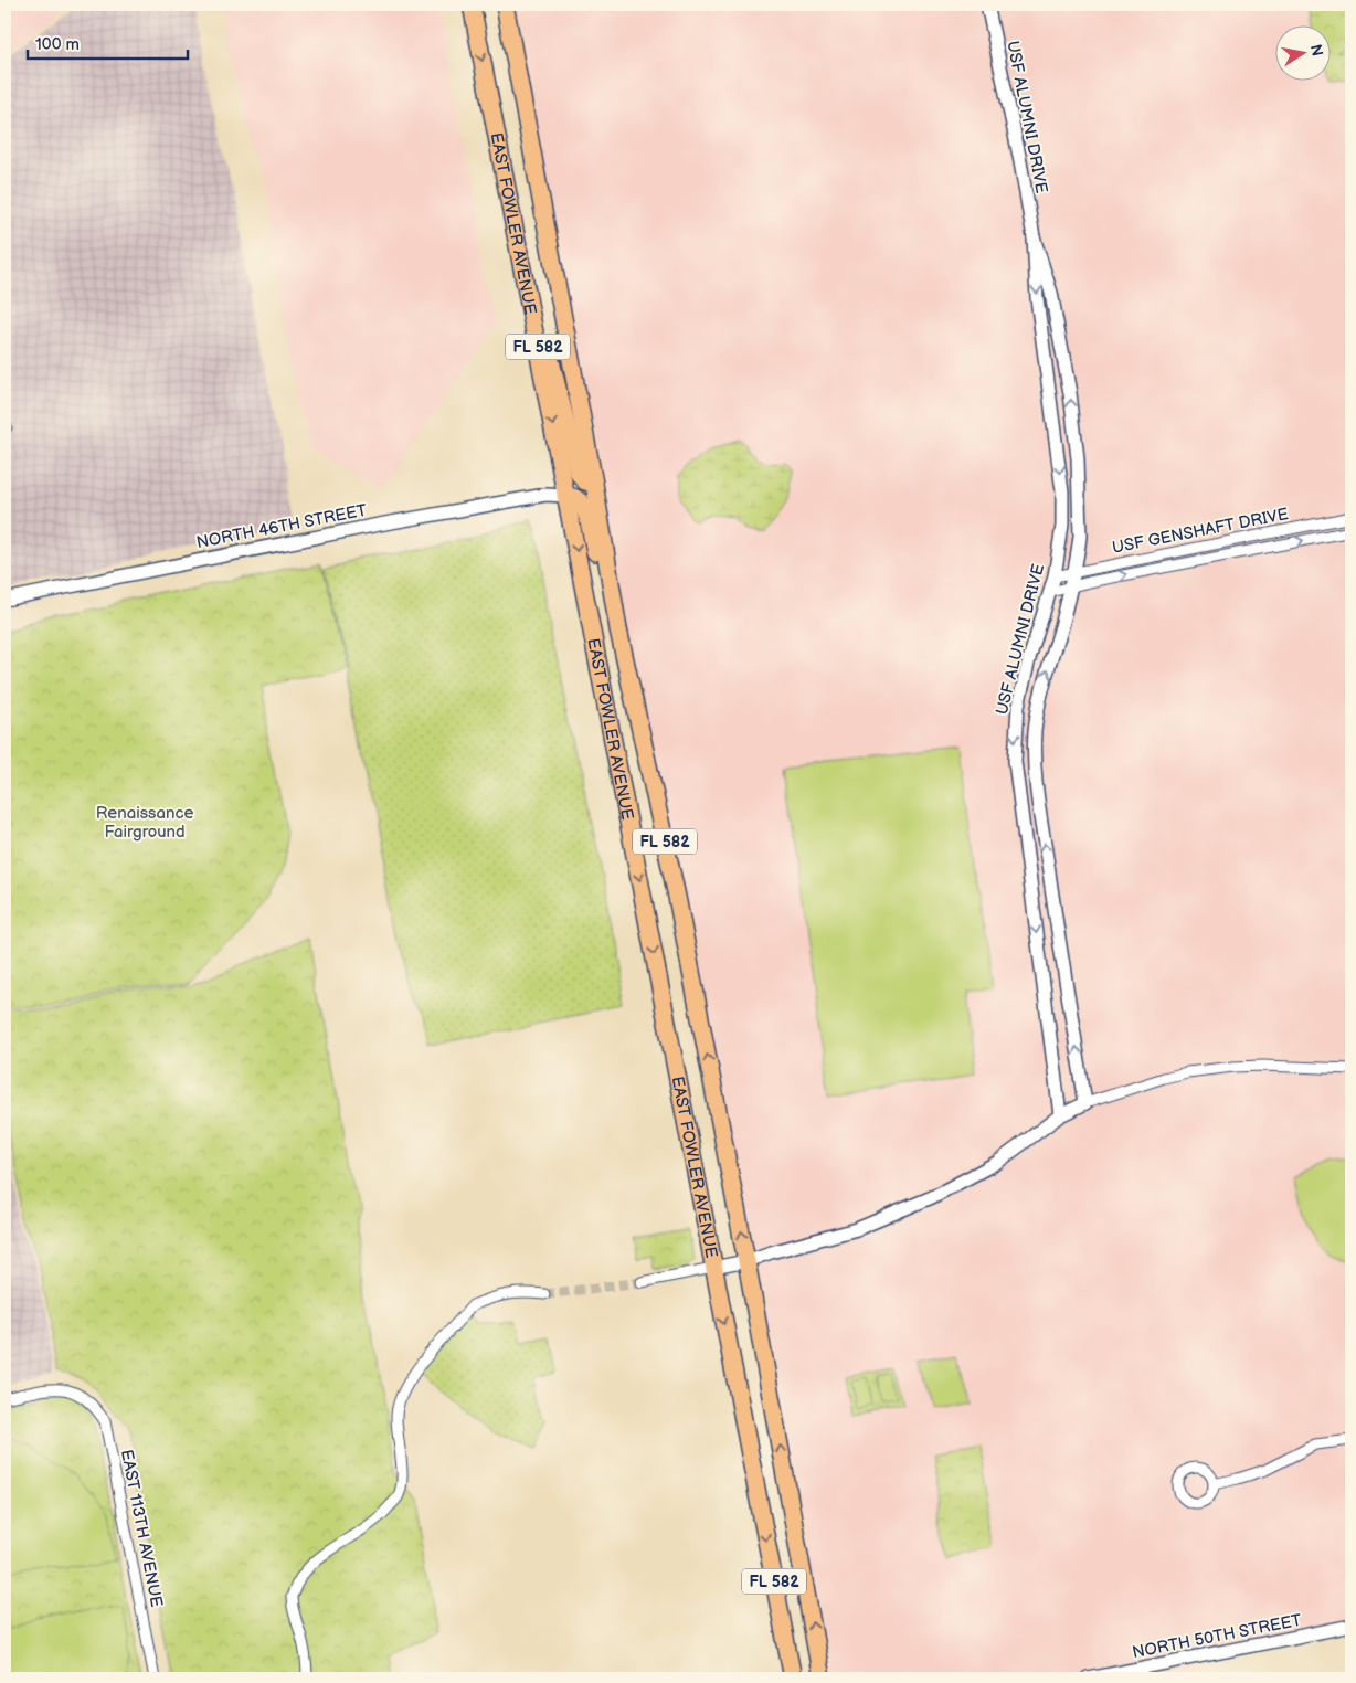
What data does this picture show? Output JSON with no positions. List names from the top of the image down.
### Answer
{
  "streets": {
    "main road": ["EAST FOWLER AVENUE", "FL 582"],
    "street": [
      "USF ALUMNI DRIVE",
      "NORTH 46TH STREET",
      "USF GENSHAFT DRIVE",
      "EAST 113TH AVENUE",
      "NORTH 50TH STREET"
    ]
  },
  "crossings": [
    ["USF ALUMNI DRIVE", "USF GENSHAFT DRIVE"],
    ["EAST FOWLER AVENUE", "NORTH 46TH STREET"]
  ],
  "parks": ["Renaissance Fairground"],
  "scale_bar": "100 m",
  "north": "right"
}
